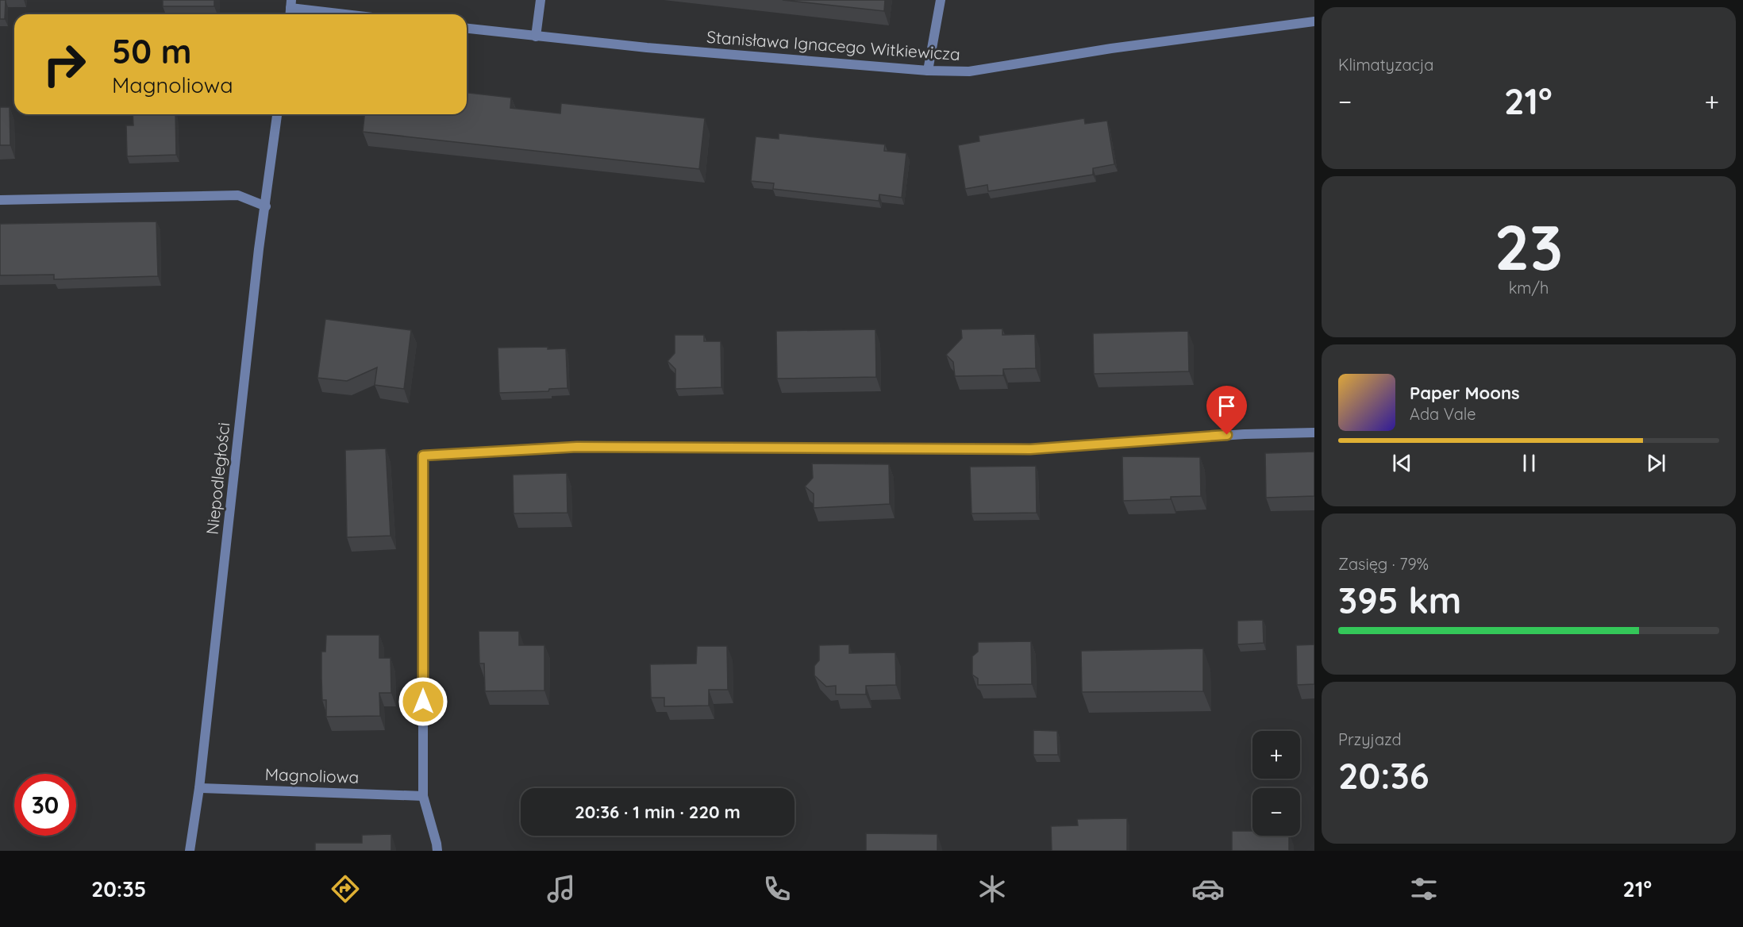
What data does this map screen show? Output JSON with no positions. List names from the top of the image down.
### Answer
{
  "streets": {
    "street": ["Stanisława Ignacego Witkiewicza", "Niepodległości", "Magnoliowa"]
  },
  "crossings": [
    ["Niepodległości", "Magnoliowa"]
  ],
  "page": {
    "tile": [
      "Klimatyzacja",
      ["23", "km/h"],
      ["Zasięg · 79%", "395 km"],
      ["Przyjazd", "20:36"]
    ],
    "turn": ["50 m", "Magnoliowa"],
    "heat": ["−", "21°", "+"],
    "song": ["Paper Moons", "Ada Vale"],
    "map_buttons": ["+", "−"],
    "limit": "30",
    "trip": "20:36 · 1 min · 220 m",
    "tabs": ["20:35", "21°"]
  }
}
